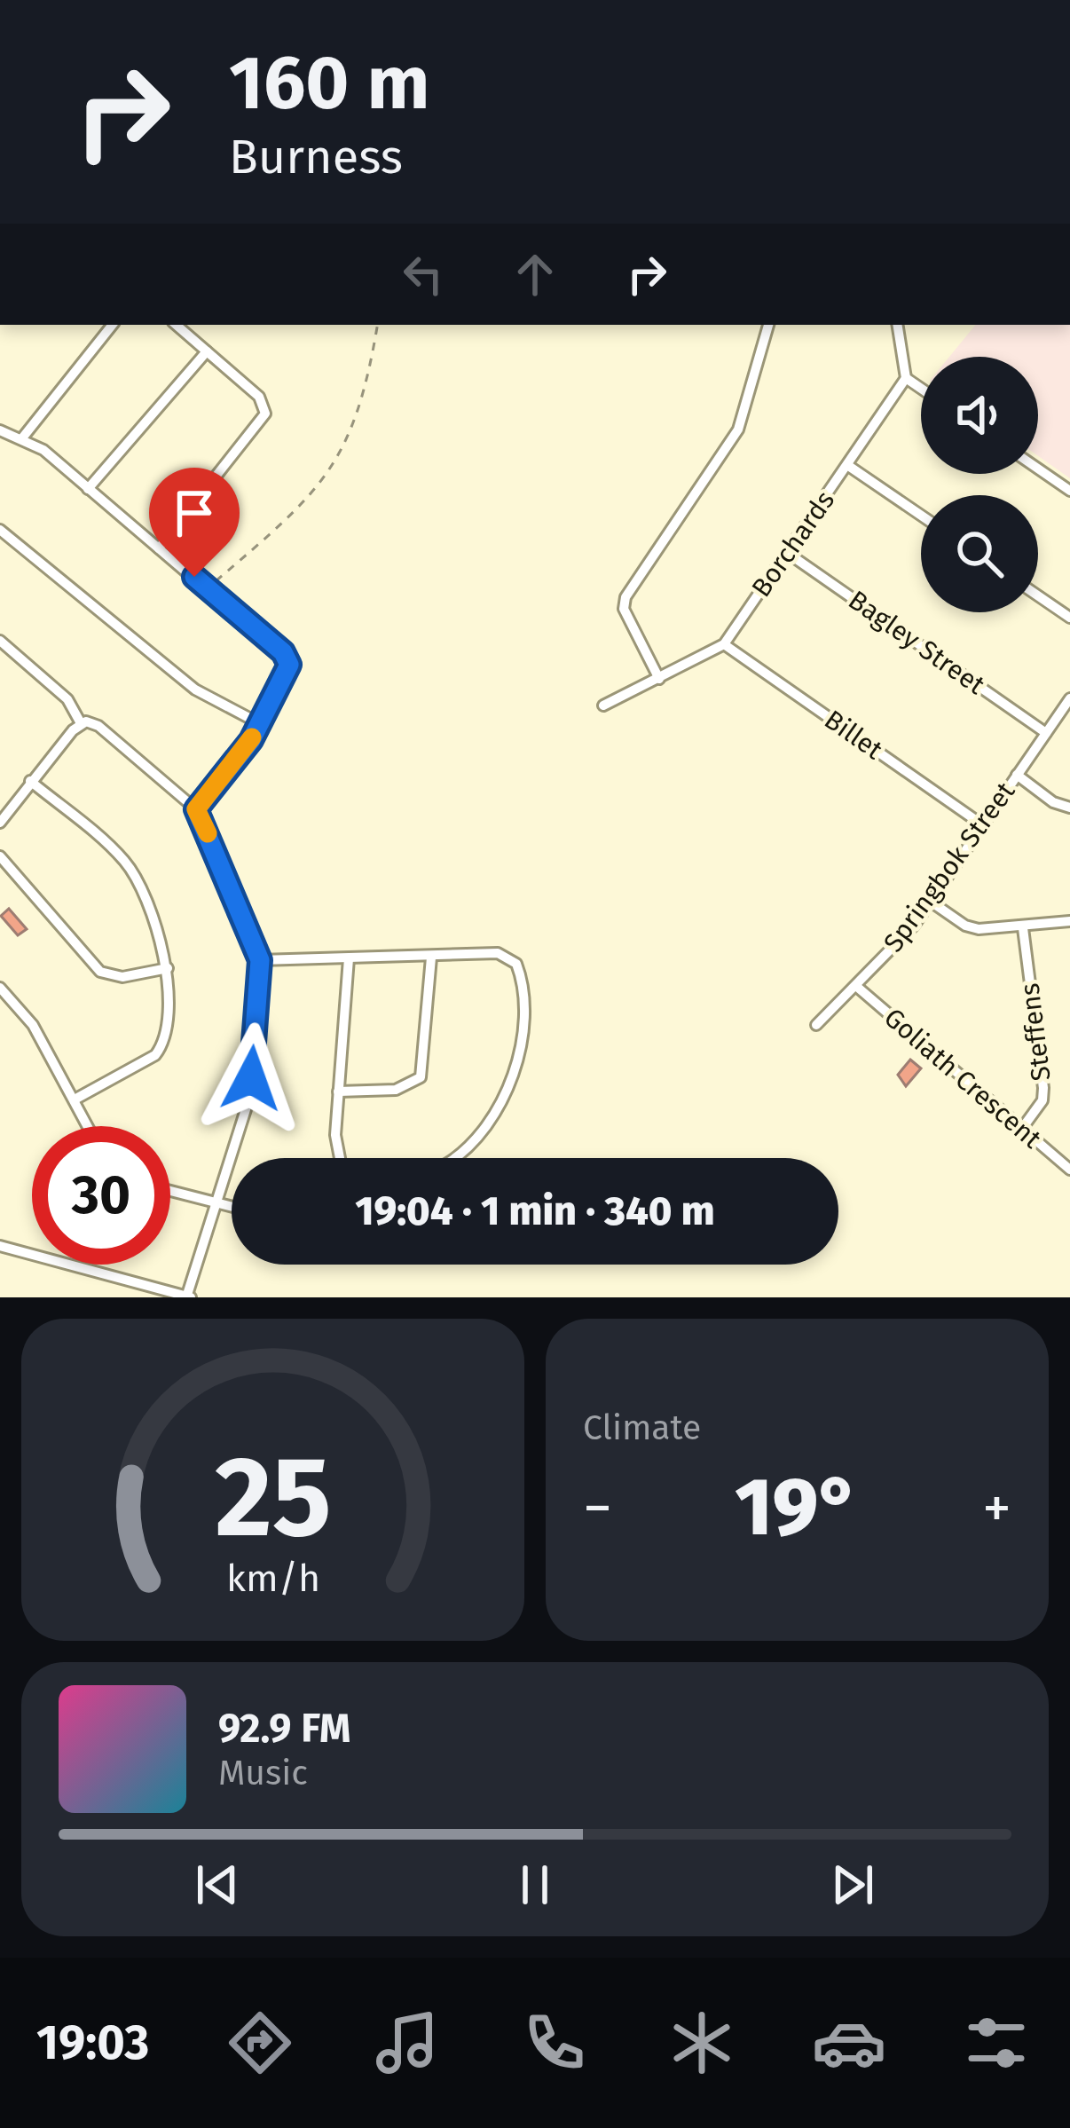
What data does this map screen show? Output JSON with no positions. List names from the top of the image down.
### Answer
{
  "streets": {
    "street": [
      "Borchards",
      "Bagley Street",
      "Billet",
      "Springbok Street",
      "Steffens",
      "Goliath Crescent"
    ]
  },
  "crossings": [
    ["Borchards", "Bagley Street"],
    ["Borchards", "Billet"],
    ["Bagley Street", "Springbok Street"],
    ["Billet", "Springbok Street"],
    ["Springbok Street", "Goliath Crescent"],
    ["Steffens", "Goliath Crescent"]
  ],
  "page": {
    "turn": ["160 m", "Burness"],
    "limit": "30",
    "trip": "19:04 · 1 min · 340 m",
    "tile": "Climate",
    "heat": ["−", "19°", "+"],
    "song": ["92.9 FM", "Music"],
    "tabs": "19:03",
    "gauge": ["25", "km/h"]
  }
}
